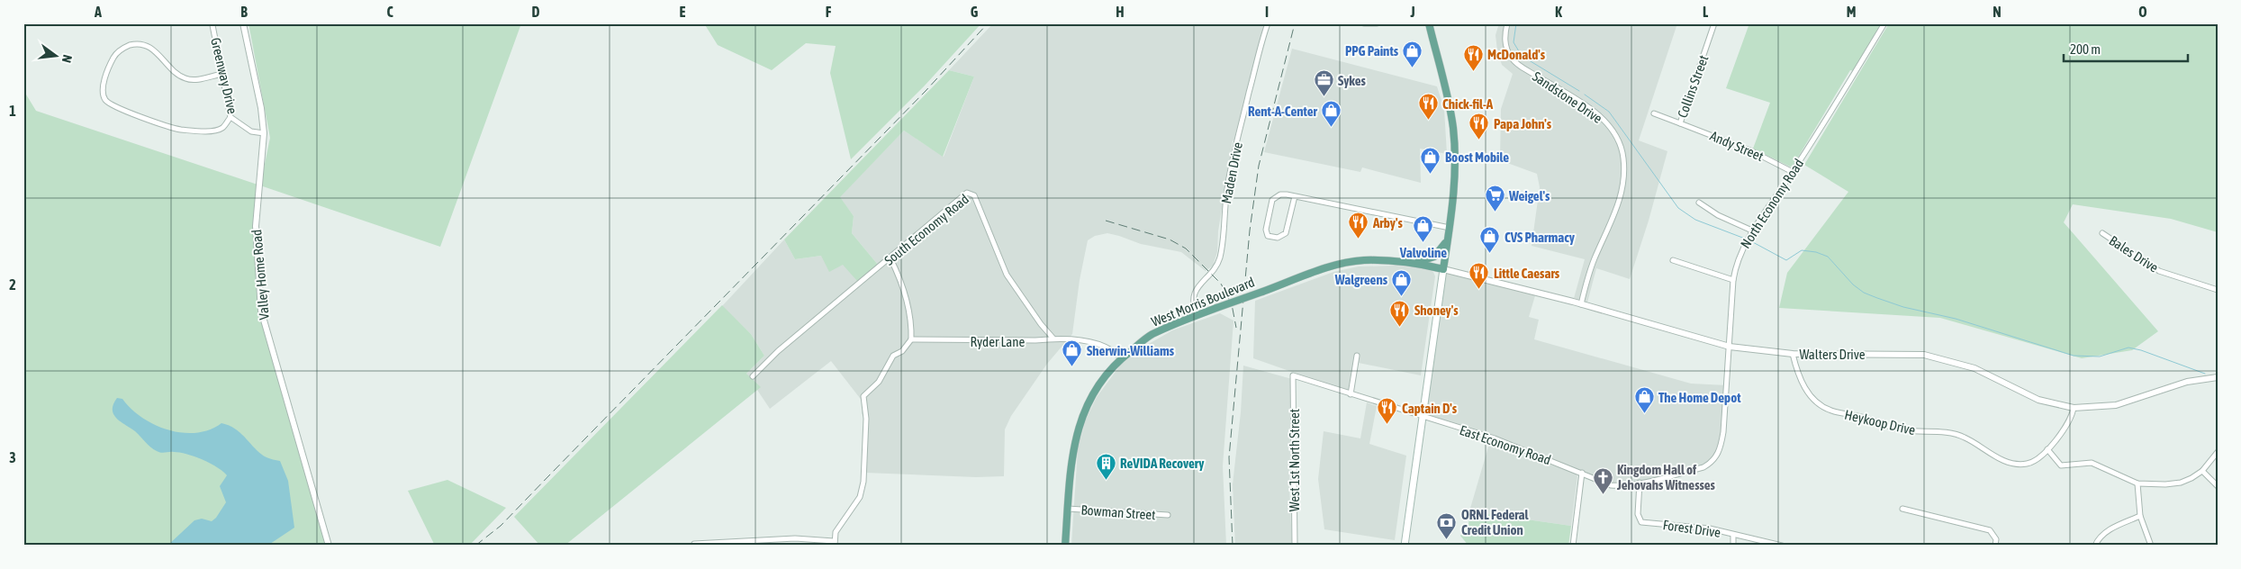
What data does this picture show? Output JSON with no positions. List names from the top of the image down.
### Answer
{
  "streets": {
    "main road": ["West Morris Boulevard"],
    "street": [
      "Greenway Drive",
      "Collins Street",
      "Sandstone Drive",
      "Andy Street",
      "Maden Drive",
      "North Economy Road",
      "South Economy Road",
      "Bales Drive",
      "Valley Home Road",
      "Ryder Lane",
      "Walters Drive",
      "Heykoop Drive",
      "East Economy Road",
      "West 1st North Street",
      "Bowman Street",
      "Forest Drive"
    ]
  },
  "crossings": [
    ["Greenway Drive", "Valley Home Road"],
    ["Collins Street", "Andy Street"],
    ["Sandstone Drive", "Walters Drive"],
    ["Andy Street", "North Economy Road"],
    ["Maden Drive", "West Morris Boulevard"],
    ["North Economy Road", "Walters Drive"],
    ["North Economy Road", "East Economy Road"],
    ["North Economy Road", "Forest Drive"],
    ["South Economy Road", "Ryder Lane"],
    ["West Morris Boulevard", "Ryder Lane"],
    ["West Morris Boulevard", "Walters Drive"],
    ["West Morris Boulevard", "Bowman Street"],
    ["Walters Drive", "Heykoop Drive"],
    ["East Economy Road", "West 1st North Street"],
    ["East Economy Road", "Forest Drive"]
  ],
  "places": {
    "shop": [
      "PPG Paints",
      "Rent-A-Center",
      "Boost Mobile",
      "Valvoline",
      "CVS Pharmacy",
      "Walgreens",
      "Sherwin-Williams",
      "The Home Depot"
    ],
    "restaurant": [
      "McDonald's",
      "Chick-fil-A",
      "Papa John's",
      "Arby's",
      "Little Caesars",
      "Shoney's",
      "Captain D's"
    ],
    "office": ["Sykes"],
    "supermarket": ["Weigel's"],
    "building": ["ReVIDA Recovery"],
    "church": ["Kingdom Hall of Jehovahs Witnesses"],
    "bank": ["ORNL Federal Credit Union"]
  },
  "scale_bar": "200 m",
  "north": "right",
  "grid": {
    "columns": [
      "A",
      "B",
      "C",
      "D",
      "E",
      "F",
      "G",
      "H",
      "I",
      "J",
      "K",
      "L",
      "M",
      "N",
      "O"
    ],
    "rows": ["1", "2", "3"]
  }
}
